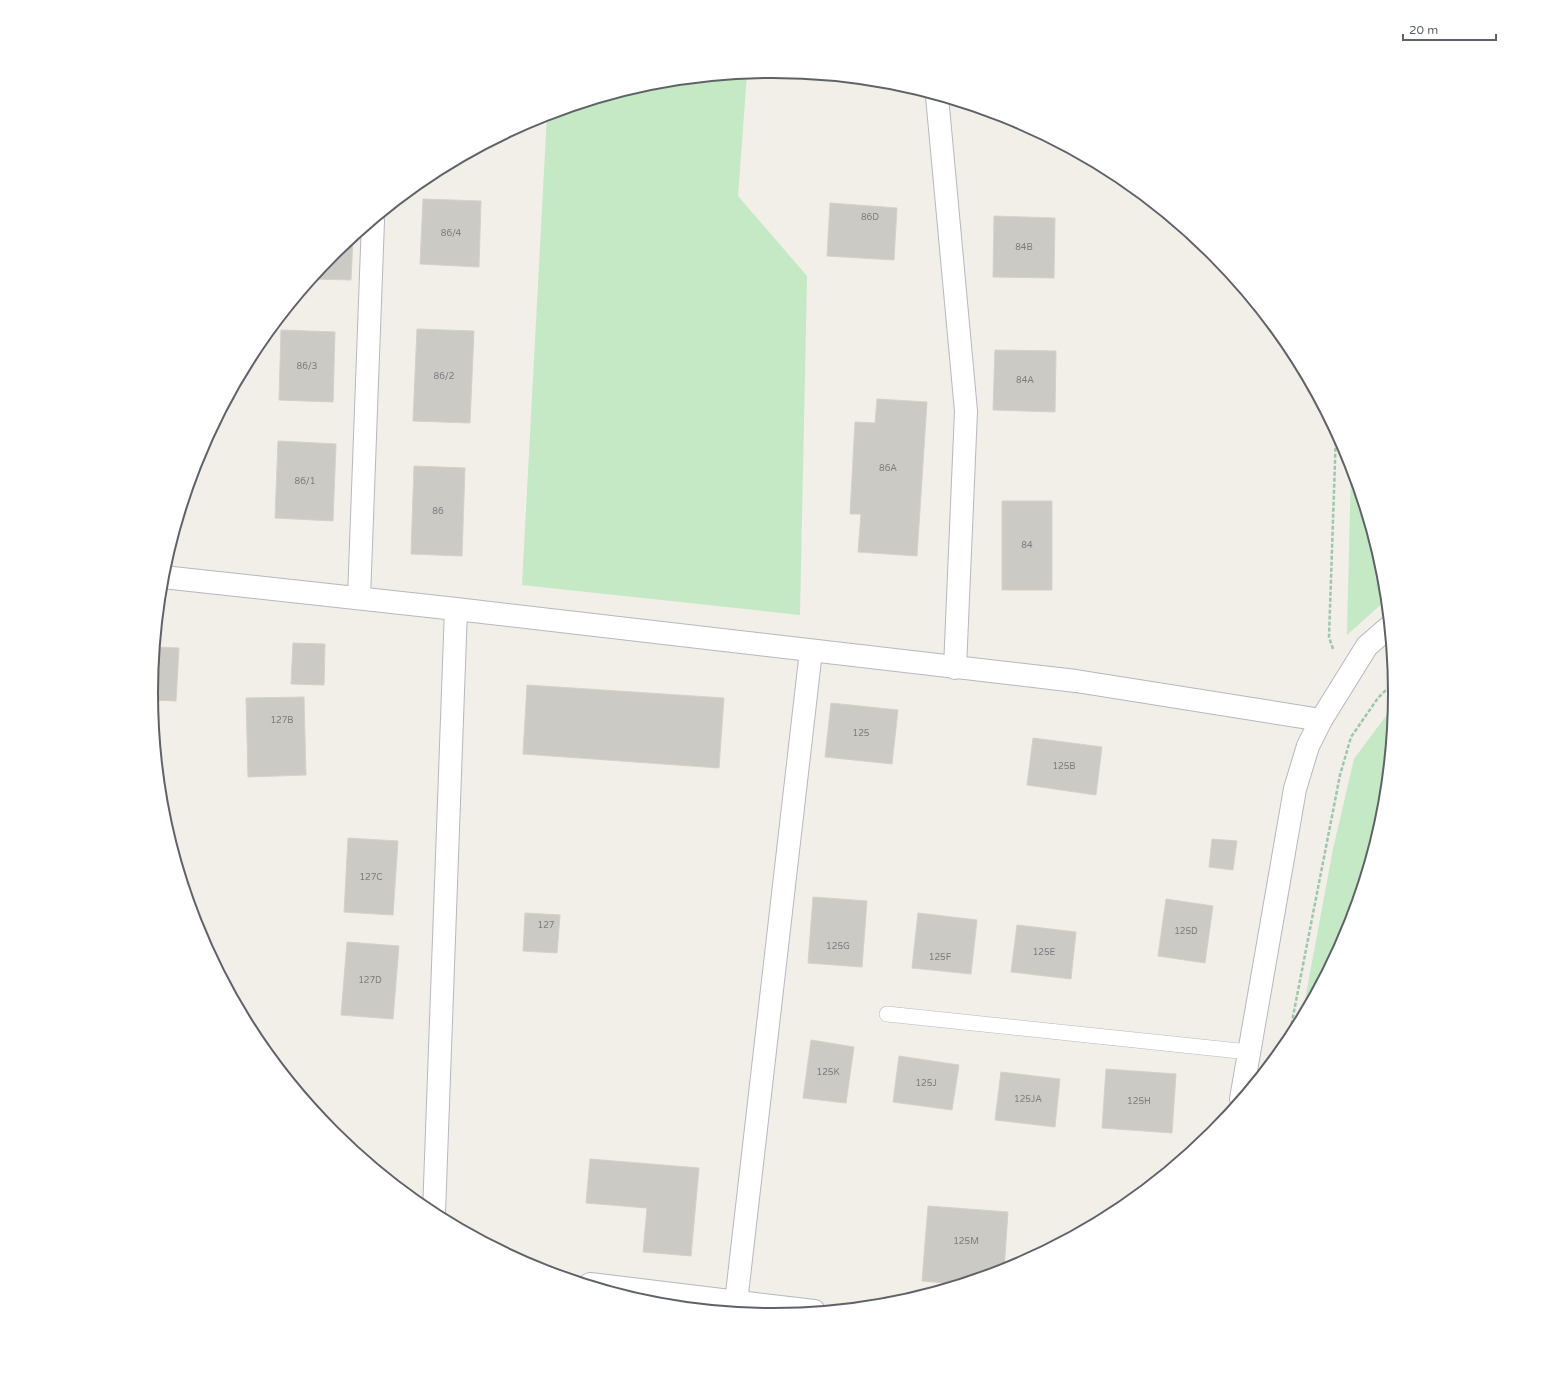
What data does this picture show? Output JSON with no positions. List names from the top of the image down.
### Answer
{
  "house_numbers": [
    "86D",
    "86/4",
    "84B",
    "86/3",
    "86/2",
    "84A",
    "86A",
    "86/1",
    "86",
    "84",
    "127B",
    "125",
    "125B",
    "127C",
    "127",
    "125D",
    "125G",
    "125E",
    "125F",
    "127D",
    "125K",
    "125J",
    "125JA",
    "125H",
    "125M"
  ],
  "scale_bar": "20 m"
}
